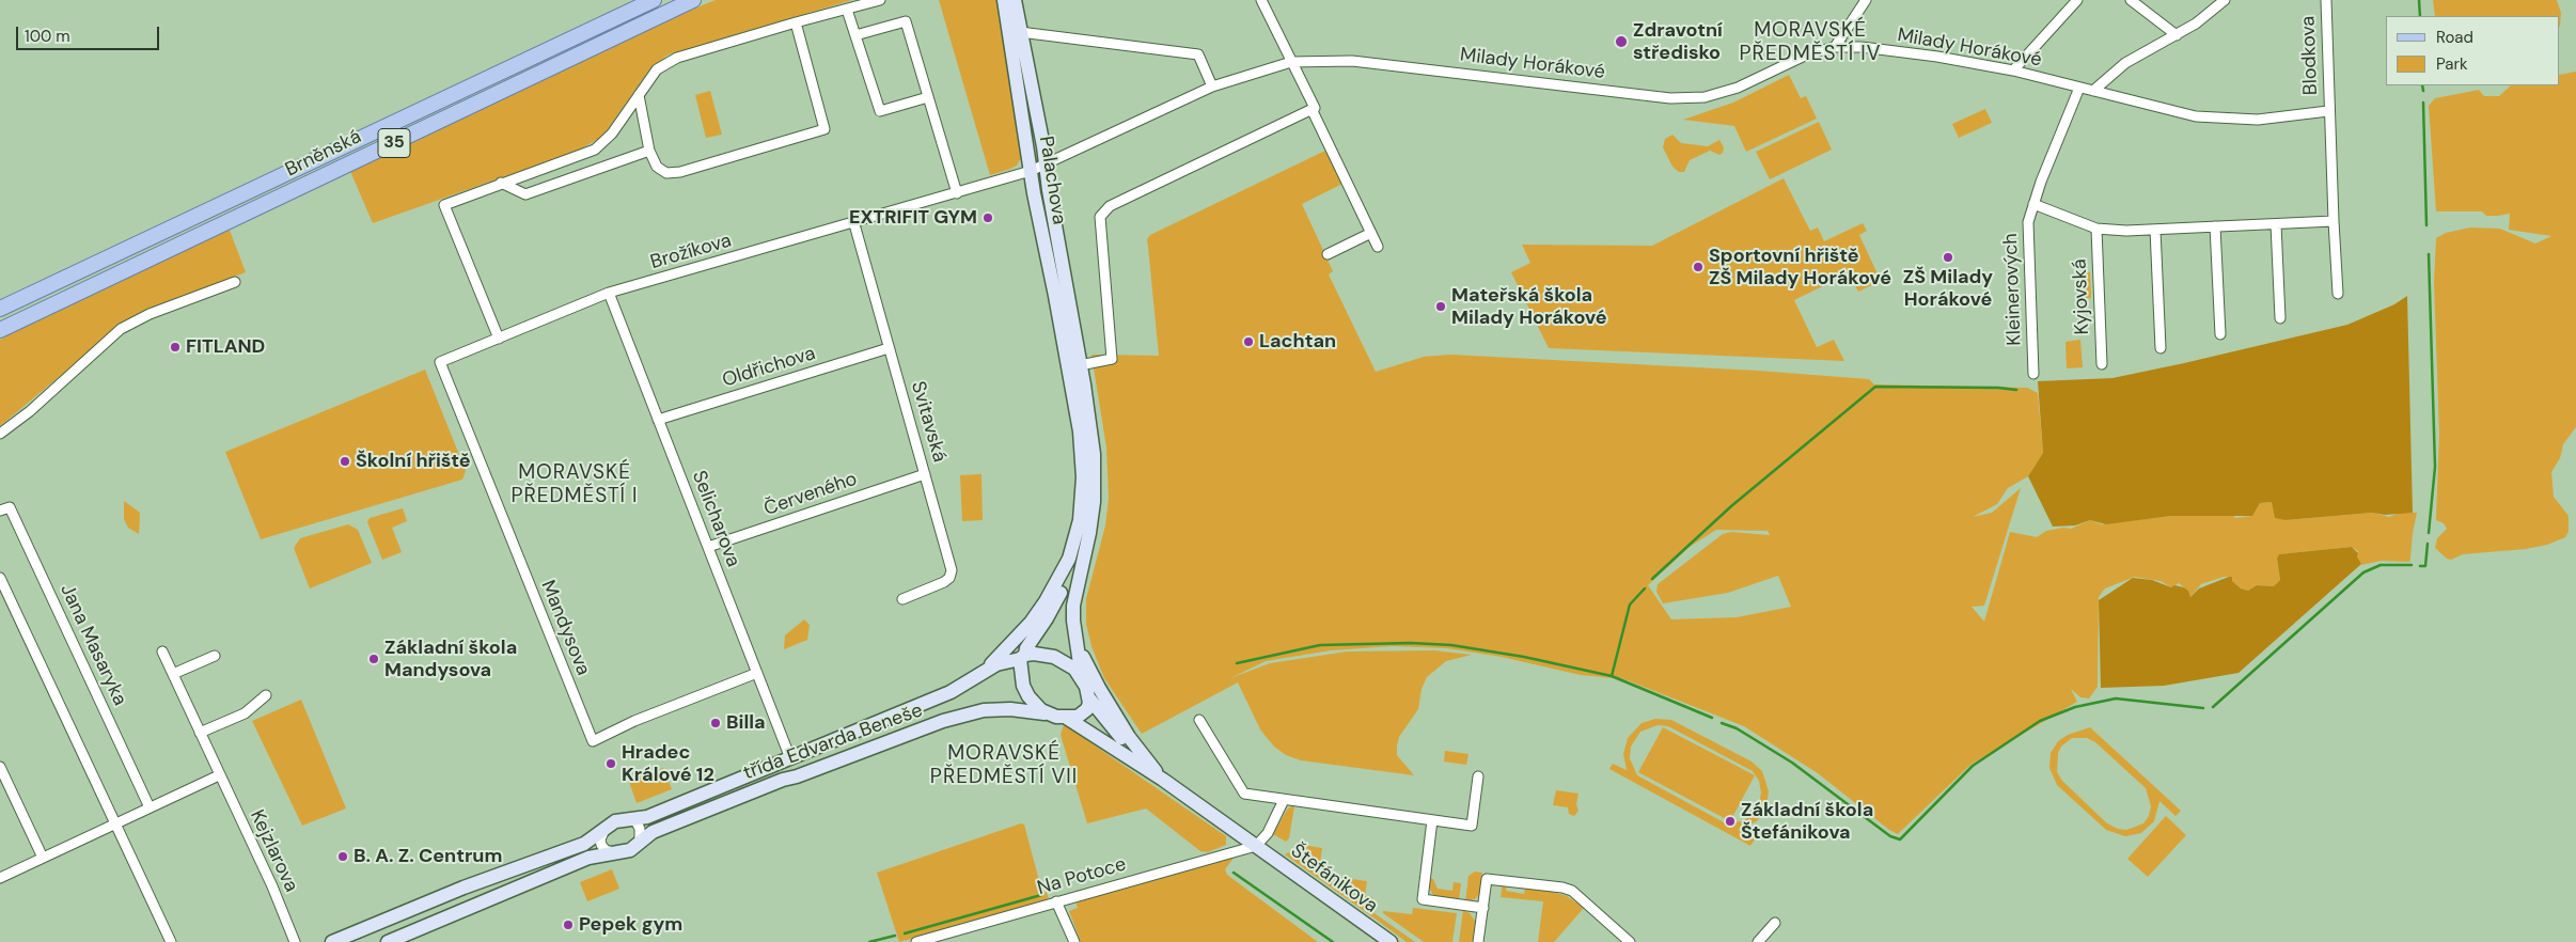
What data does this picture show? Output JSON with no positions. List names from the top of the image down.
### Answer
{
  "streets": {
    "main road": ["35", "Brněnská"],
    "street": [
      "Milady Horákové",
      "Blodkova",
      "Palachova",
      "Brožíkova",
      "Kleinerových",
      "Kyjovská",
      "Oldřichova",
      "Svitavská",
      "Červeného",
      "Selicharova",
      "Mandysova",
      "Jana Masaryka",
      "třída Edvarda Beneše",
      "Kejzlarova",
      "Na Potoce",
      "Štefánikova"
    ]
  },
  "crossings": [
    ["Milady Horákové", "Blodkova"],
    ["Milady Horákové", "Palachova"],
    ["Milady Horákové", "Brožíkova"],
    ["Milady Horákové", "Kleinerových"],
    ["Palachova", "Brožíkova"],
    ["Palachova", "třída Edvarda Beneše"],
    ["Palachova", "Štefánikova"],
    ["Brožíkova", "Svitavská"],
    ["Brožíkova", "Selicharova"],
    ["Brožíkova", "Mandysova"],
    ["Oldřichova", "Svitavská"],
    ["Oldřichova", "Selicharova"],
    ["Svitavská", "Červeného"],
    ["Červeného", "Selicharova"],
    ["Selicharova", "Mandysova"],
    ["Selicharova", "třída Edvarda Beneše"],
    ["třída Edvarda Beneše", "Štefánikova"],
    ["Na Potoce", "Štefánikova"]
  ],
  "districts": ["MORAVSKÉ PŘEDMĚSTÍ IV", "MORAVSKÉ PŘEDMĚSTÍ I", "MORAVSKÉ PŘEDMĚSTÍ VII"],
  "places": [
    "Zdravotní středisko",
    "EXTRIFIT GYM",
    "ZŠ Milady Horákové",
    "Sportovní hřiště ZŠ Milady Horákové",
    "Mateřská škola Milady Horákové",
    "Lachtan",
    "FITLAND",
    "Školní hřiště",
    "Základní škola Mandysova",
    "Billa",
    "Hradec Králové 12",
    "Základní škola Štefánikova",
    "B. A. Z. Centrum",
    "Pepek gym"
  ],
  "legend": ["Road", "Park"],
  "scale_bar": "100 m"
}
